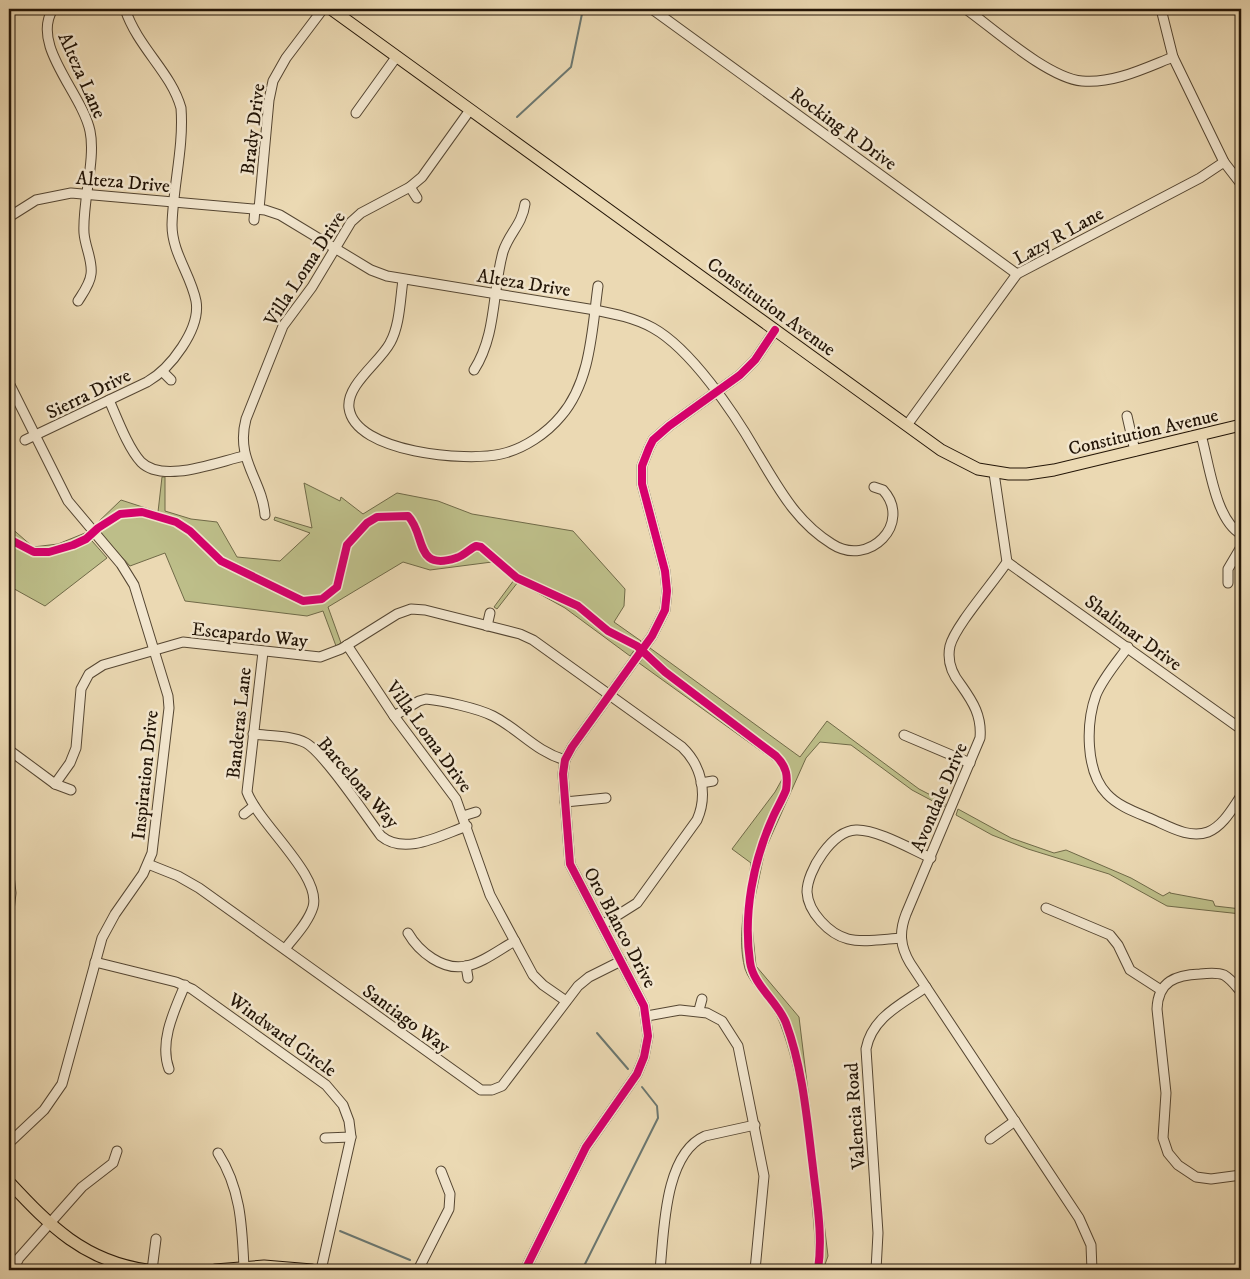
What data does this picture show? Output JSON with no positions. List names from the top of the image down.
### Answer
{
  "streets": {
    "main road": ["Constitution Avenue"],
    "street": [
      "Alteza Lane",
      "Rocking R Drive",
      "Brady Drive",
      "Alteza Drive",
      "Lazy R Lane",
      "Villa Loma Drive",
      "Sierra Drive",
      "Shalimar Drive",
      "Escapardo Way",
      "Banderas Lane",
      "Inspiration Drive",
      "Barcelona Way",
      "Avondale Drive",
      "Oro Blanco Drive",
      "Santiago Way",
      "Windward Circle",
      "Valencia Road"
    ]
  },
  "crossings": [
    ["Alteza Lane", "Alteza Drive"],
    ["Rocking R Drive", "Lazy R Lane"],
    ["Brady Drive", "Alteza Drive"],
    ["Alteza Drive", "Villa Loma Drive"],
    ["Alteza Drive", "Sierra Drive"],
    ["Alteza Drive", "Oro Blanco Drive"],
    ["Lazy R Lane", "Constitution Avenue"],
    ["Villa Loma Drive", "Constitution Avenue"],
    ["Villa Loma Drive", "Escapardo Way"],
    ["Villa Loma Drive", "Barcelona Way"],
    ["Villa Loma Drive", "Santiago Way"],
    ["Constitution Avenue", "Oro Blanco Drive"],
    ["Sierra Drive", "Inspiration Drive"],
    ["Shalimar Drive", "Avondale Drive"],
    ["Escapardo Way", "Banderas Lane"],
    ["Escapardo Way", "Inspiration Drive"],
    ["Escapardo Way", "Oro Blanco Drive"],
    ["Banderas Lane", "Barcelona Way"],
    ["Inspiration Drive", "Santiago Way"],
    ["Inspiration Drive", "Windward Circle"],
    ["Oro Blanco Drive", "Santiago Way"]
  ]
}
